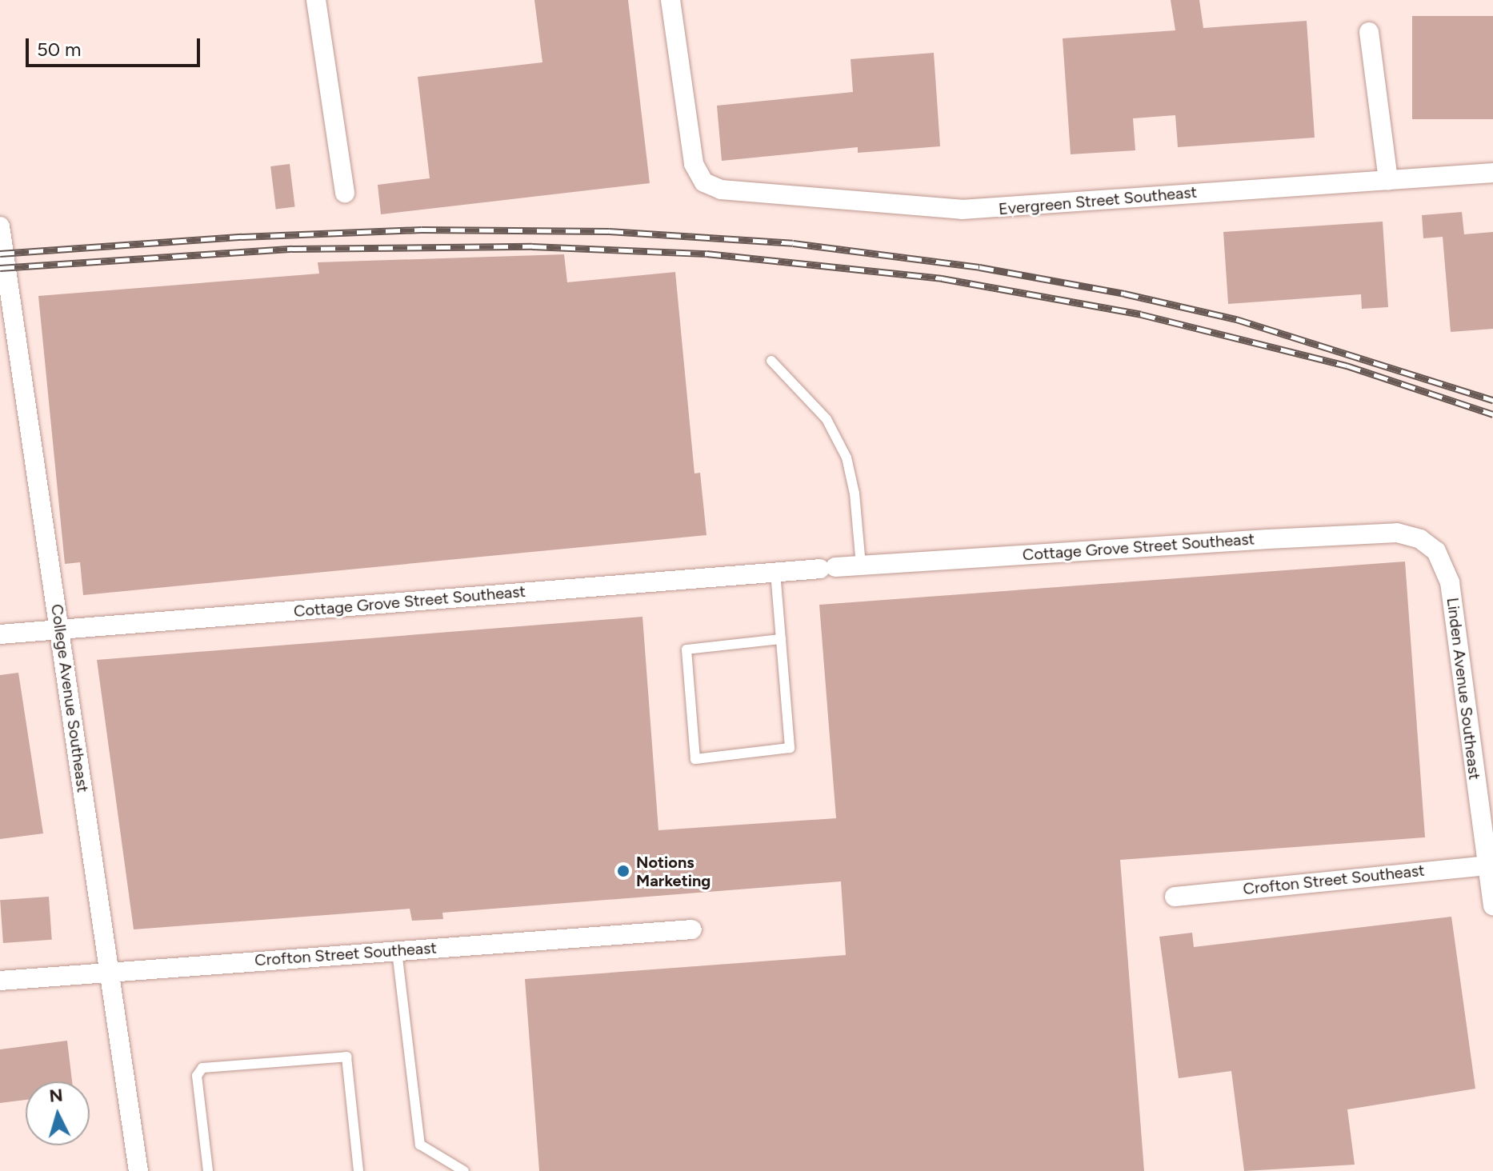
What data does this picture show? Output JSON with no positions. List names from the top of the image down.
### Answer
{
  "streets": {
    "street": [
      "Evergreen Street Southeast",
      "Cottage Grove Street Southeast",
      "Linden Avenue Southeast",
      "College Avenue Southeast",
      "Crofton Street Southeast"
    ]
  },
  "crossings": [
    ["Cottage Grove Street Southeast", "Linden Avenue Southeast"],
    ["Cottage Grove Street Southeast", "College Avenue Southeast"],
    ["Linden Avenue Southeast", "Crofton Street Southeast"],
    ["College Avenue Southeast", "Crofton Street Southeast"]
  ],
  "places": ["Notions Marketing"],
  "scale_bar": "50 m",
  "north": "top"
}
